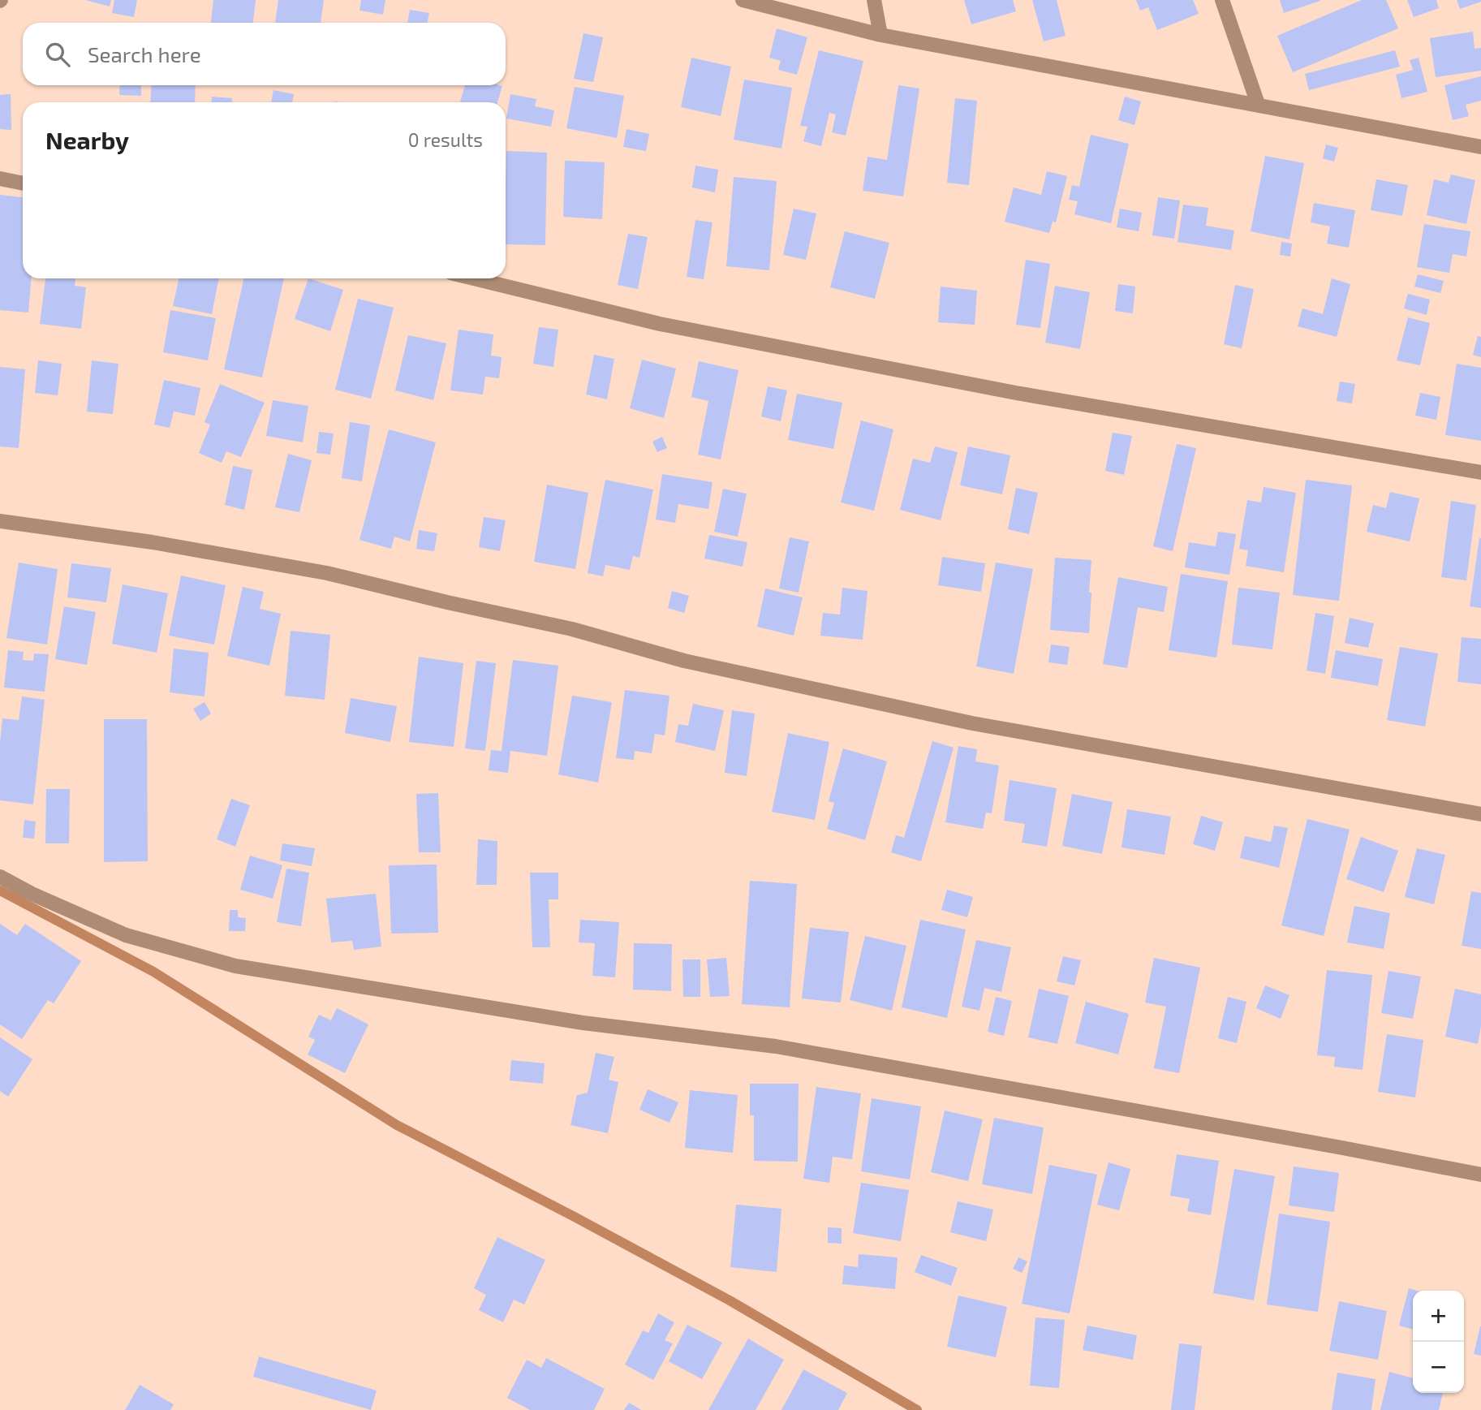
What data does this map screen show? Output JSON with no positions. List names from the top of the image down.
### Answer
{
  "page": {
    "search": "Search here",
    "heading": ["Nearby", "0 results"],
    "map_buttons": ["+", "−"]
  }
}
